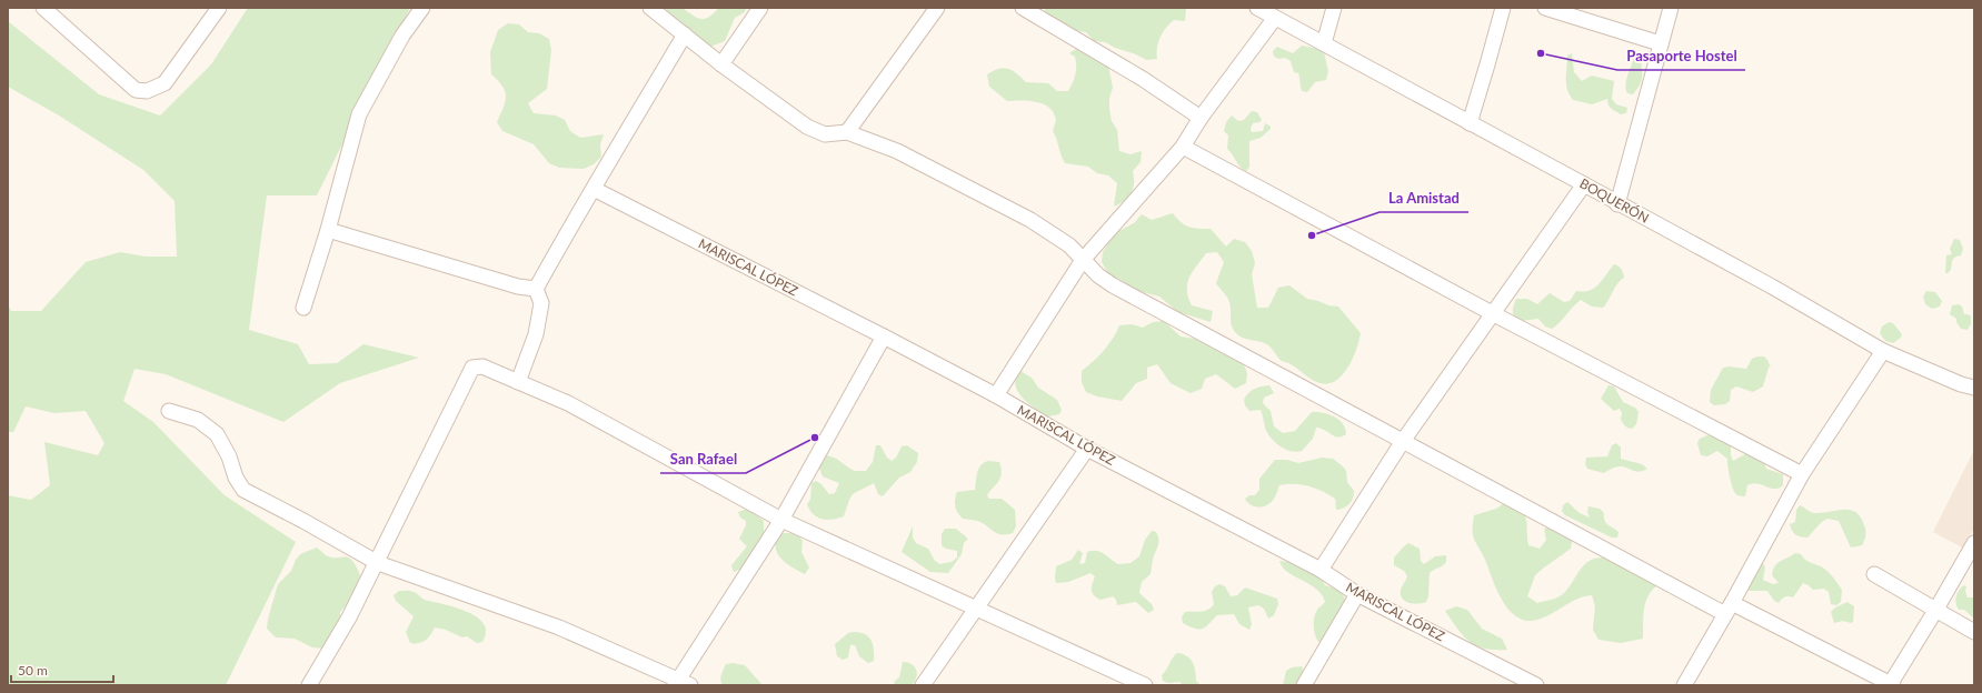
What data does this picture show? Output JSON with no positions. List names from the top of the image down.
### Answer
{
  "streets": {
    "street": ["BOQUERÓN", "MARISCAL LÓPEZ"]
  },
  "places": ["Pasaporte Hostel", "La Amistad", "San Rafael"],
  "scale_bar": "50 m"
}
